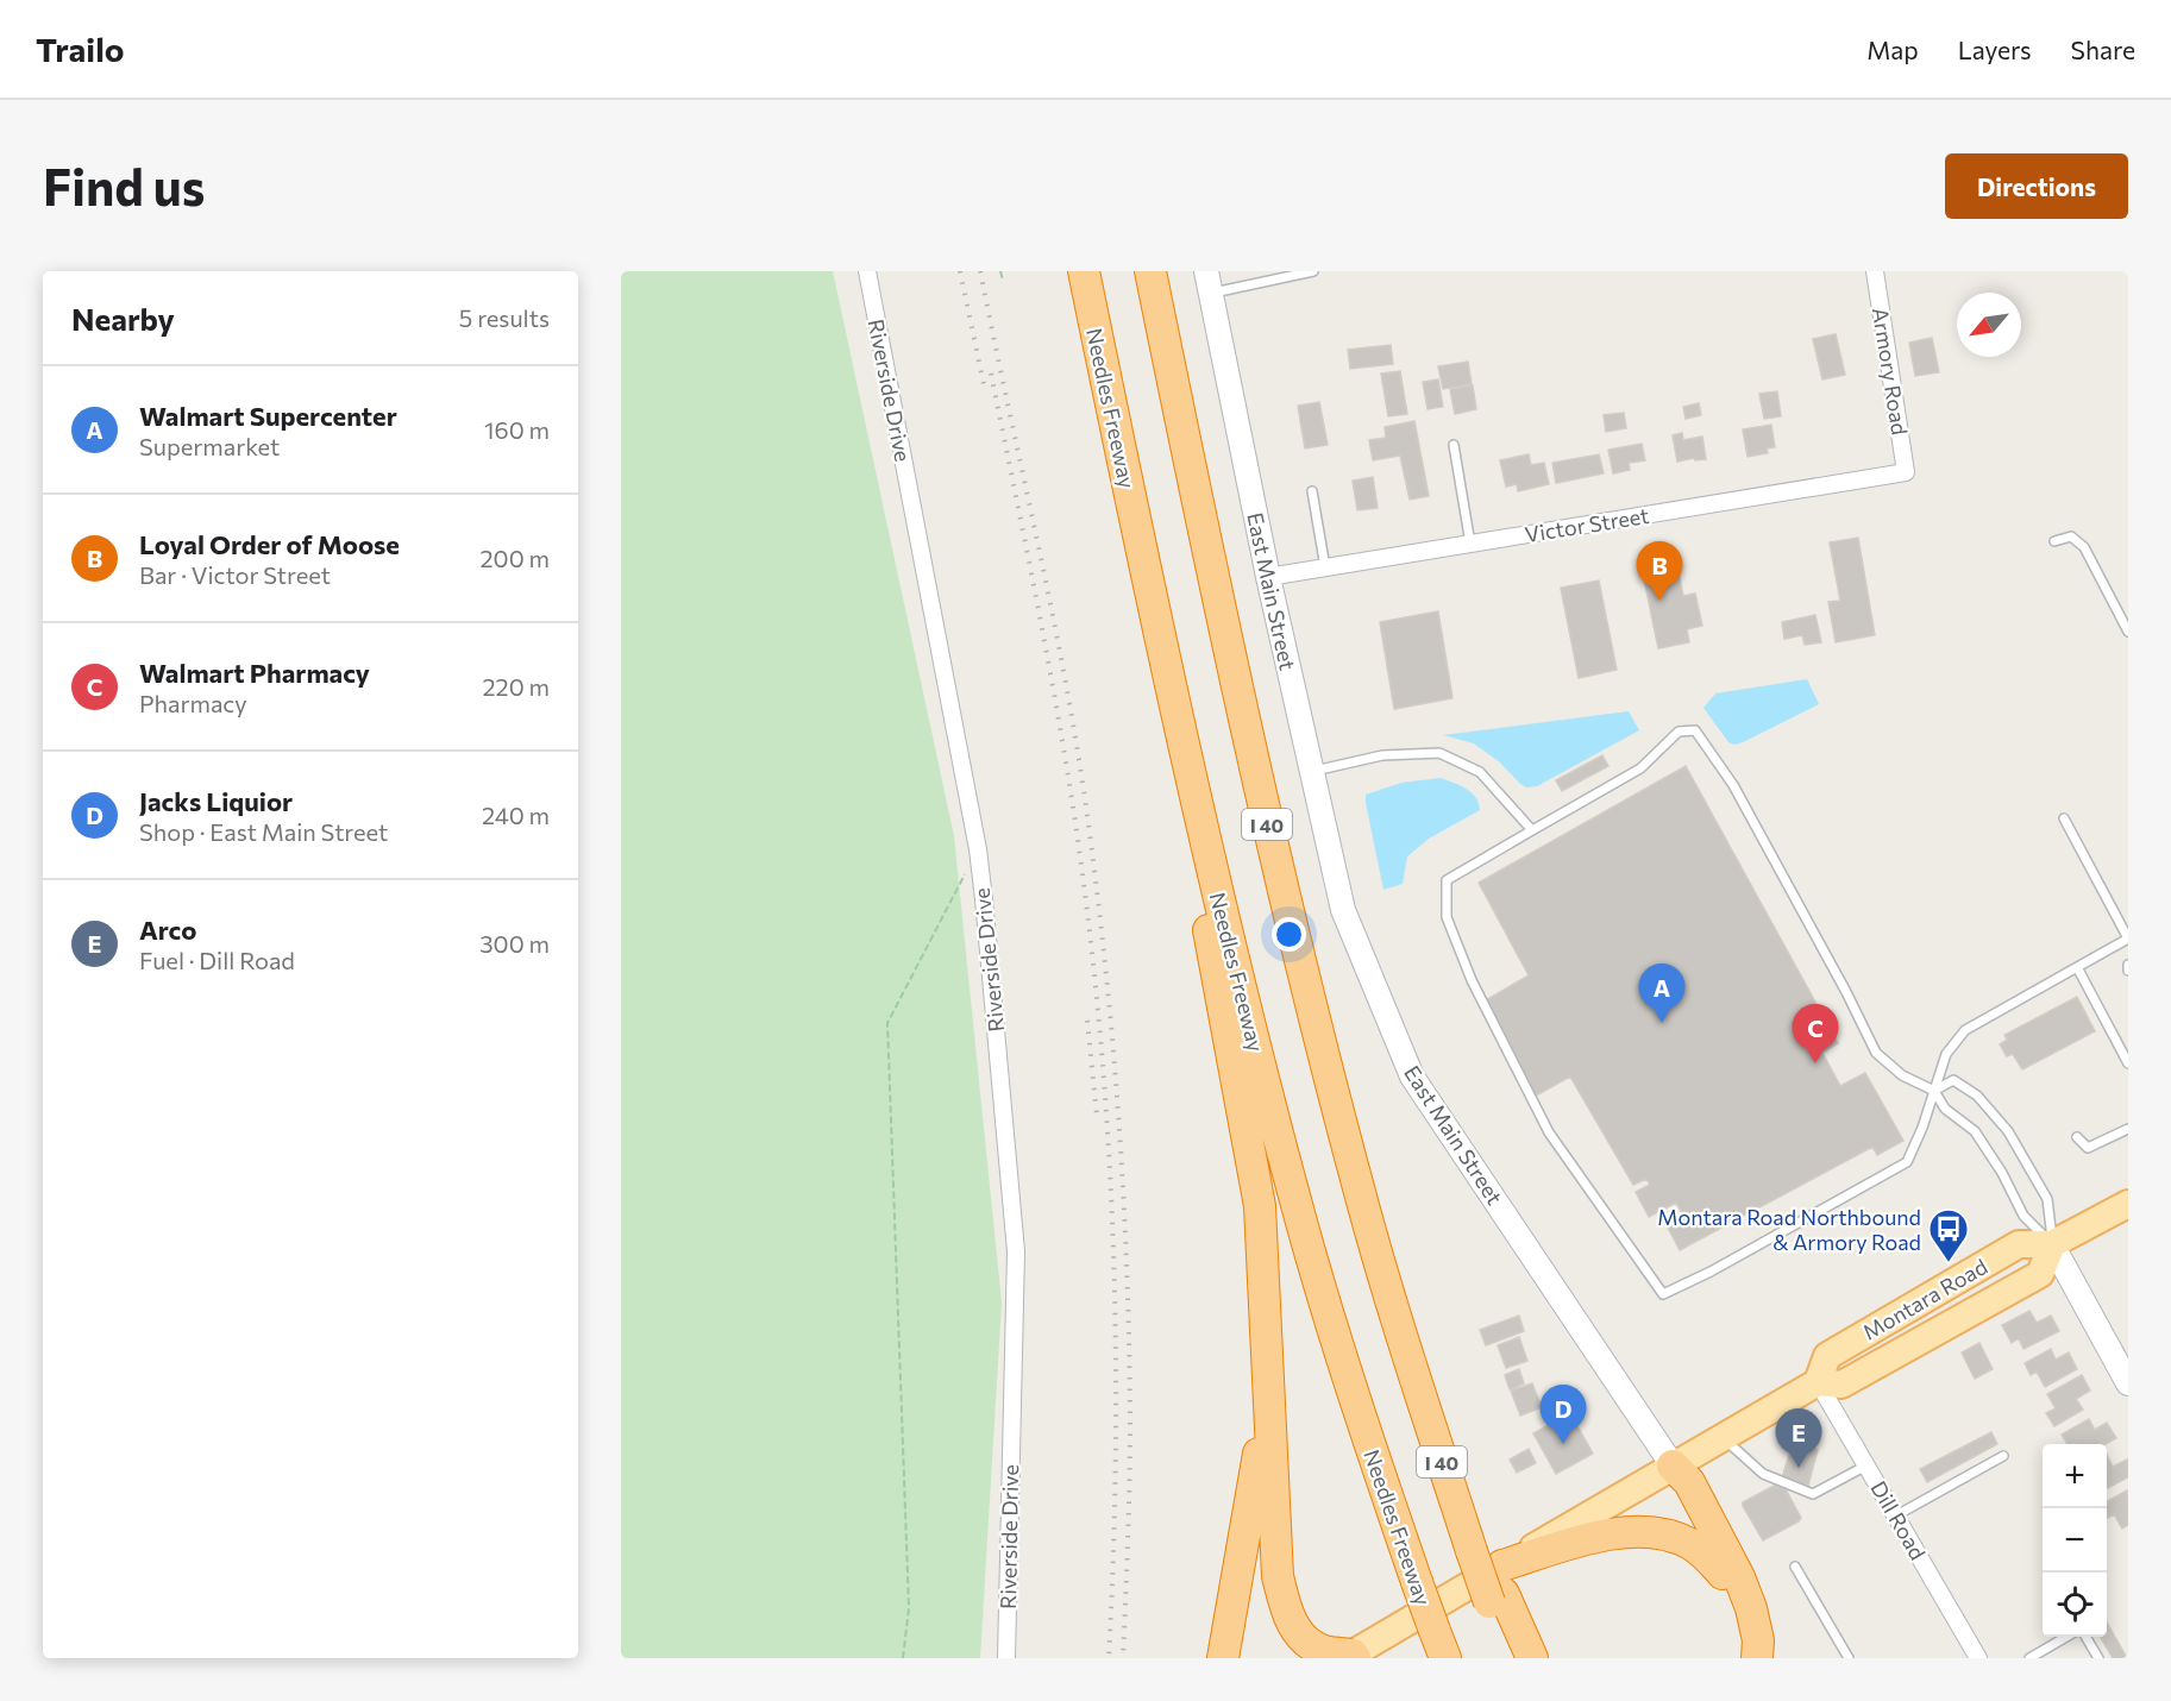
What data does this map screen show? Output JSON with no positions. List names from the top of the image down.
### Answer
{
  "streets": {
    "highway": ["Needles Freeway", "I 40"],
    "main road": ["Montara Road"],
    "street": [
      "Armory Road",
      "Riverside Drive",
      "Victor Street",
      "East Main Street",
      "Dill Road"
    ]
  },
  "crossings": [
    ["Armory Road", "Victor Street"],
    ["Victor Street", "East Main Street"],
    ["East Main Street", "Montara Road"],
    ["Montara Road", "Dill Road"]
  ],
  "places": {
    "bus stop": ["Montara Road Northbound & Armory Road"]
  },
  "north": "bottom left",
  "page": {
    "header": "Trailo",
    "nav": ["Map", "Layers", "Share"],
    "buttons": "Directions",
    "title": "Find us",
    "heading": ["Nearby", "5 results"],
    "list": [
      {
        "mark": "A",
        "name": "Walmart Supercenter",
        "note": "Supermarket",
        "value": "160 m"
      },
      {
        "mark": "B",
        "name": "Loyal Order of Moose",
        "note": "Bar · Victor Street",
        "value": "200 m"
      },
      {
        "mark": "C",
        "name": "Walmart Pharmacy",
        "note": "Pharmacy",
        "value": "220 m"
      },
      {
        "mark": "D",
        "name": "Jacks Liquior",
        "note": "Shop · East Main Street",
        "value": "240 m"
      },
      {
        "mark": "E",
        "name": "Arco",
        "note": "Fuel · Dill Road",
        "value": "300 m"
      }
    ],
    "pins": [
      "B",
      "A",
      "C",
      "D",
      "E"
    ],
    "map_buttons": ["+", "−"]
  }
}
